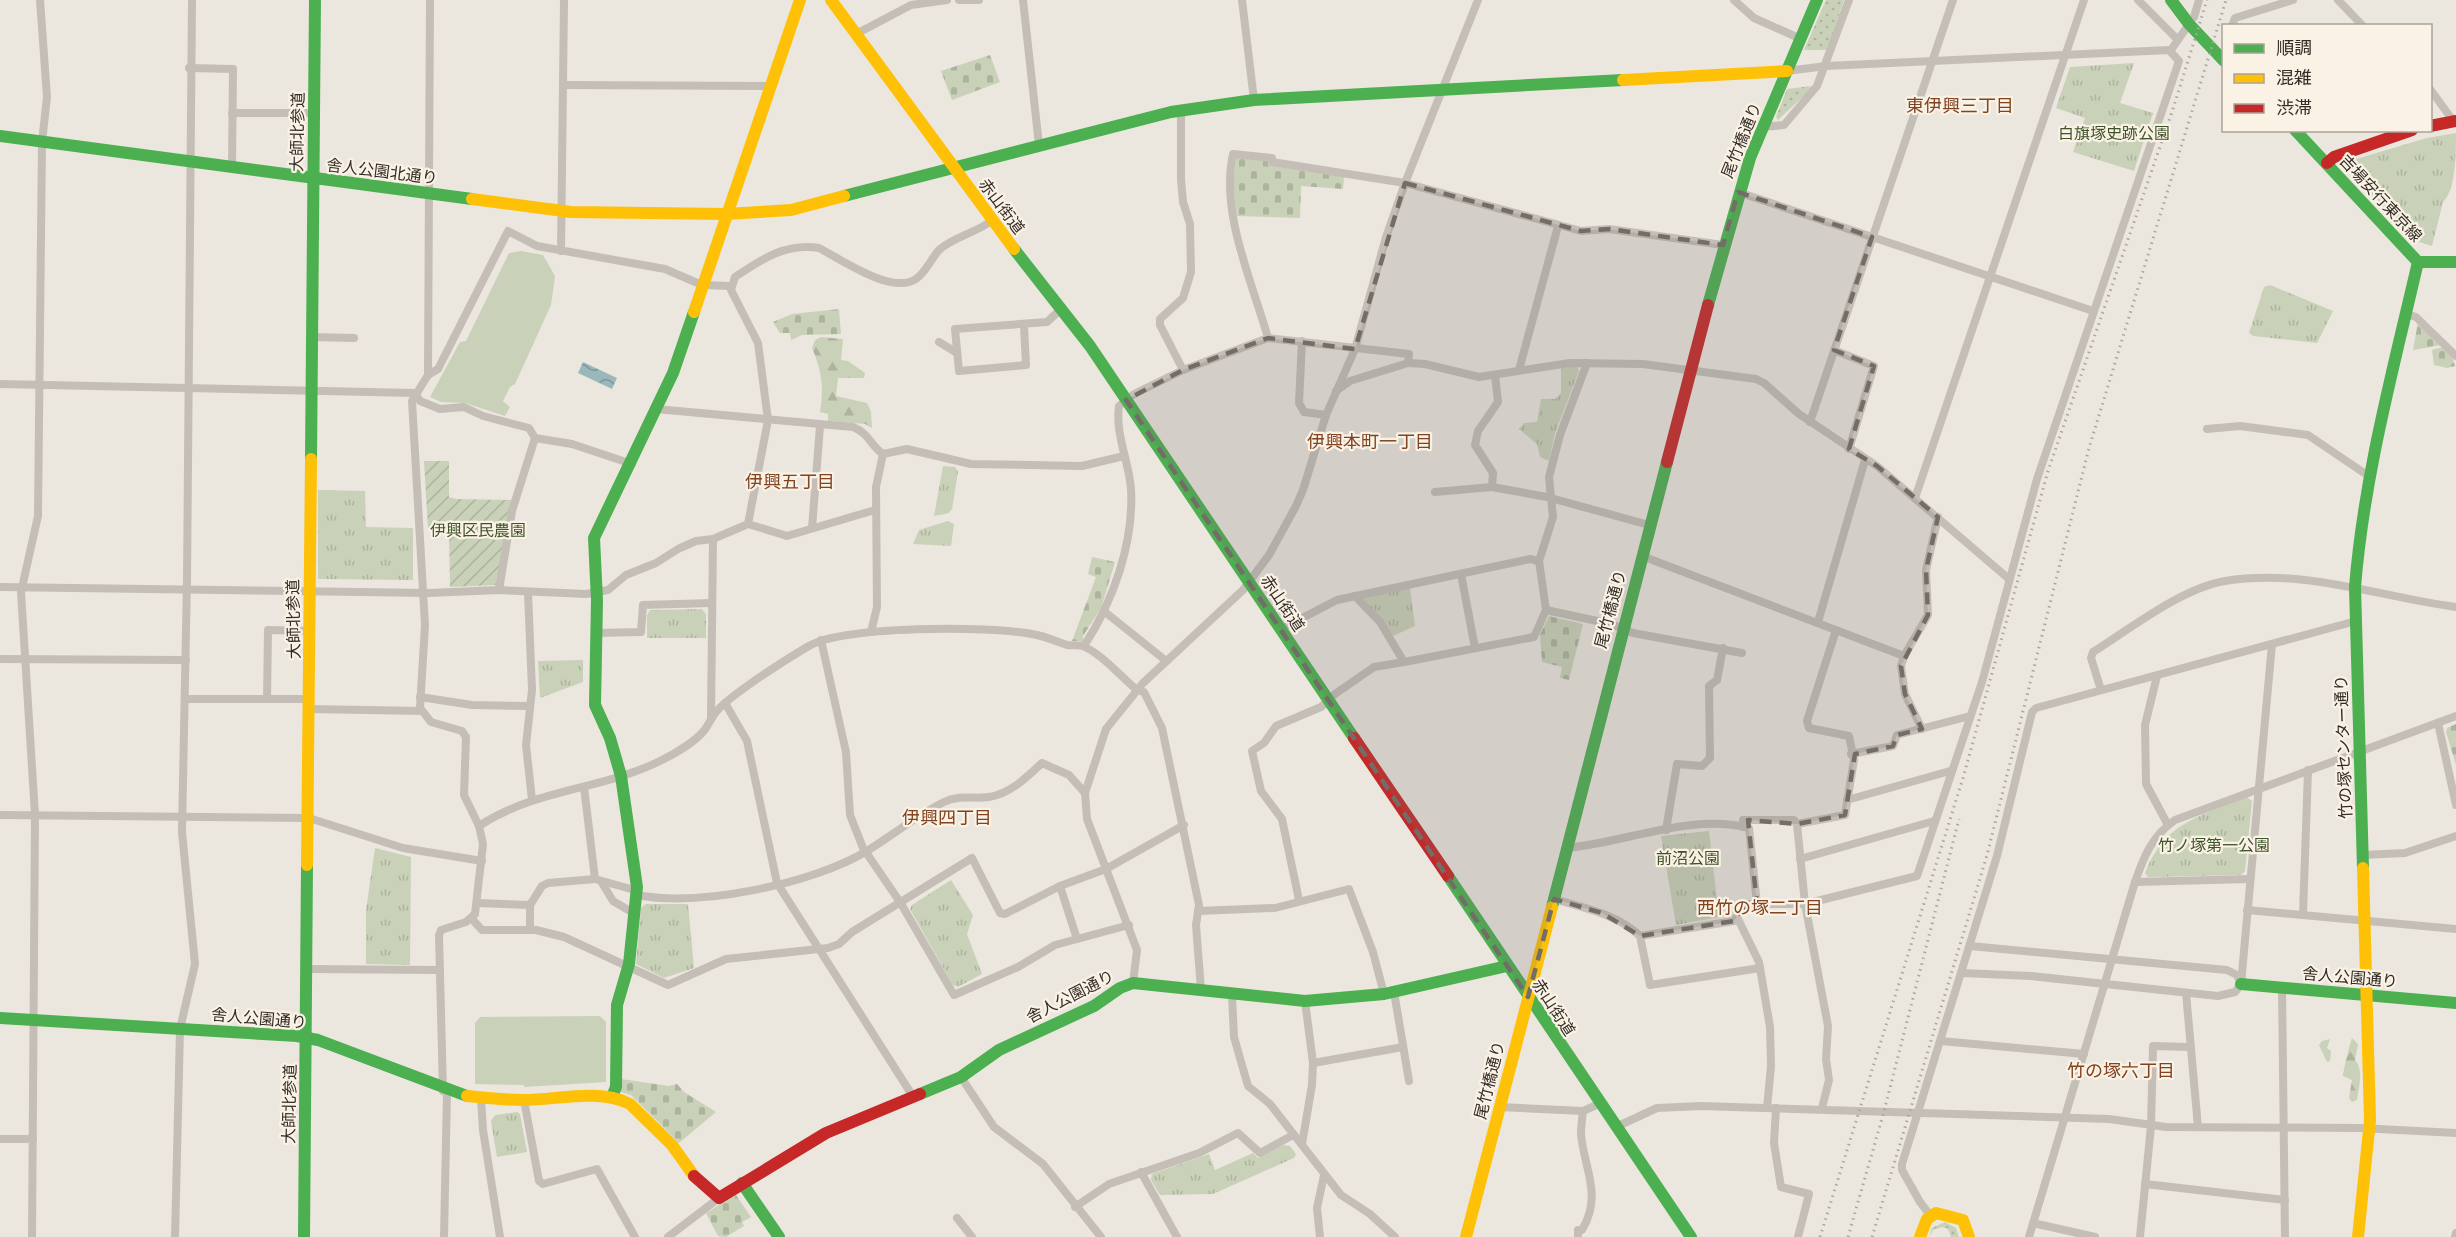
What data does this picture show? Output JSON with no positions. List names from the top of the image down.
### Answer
{
  "streets": {
    "street": [
      "大師北参道",
      "尾竹橋通り",
      "舎人公園北通り",
      "吉場安行東京線",
      "赤山街道",
      "竹の塚センター通り",
      "舎人公園通り"
    ]
  },
  "crossings": [
    ["大師北参道", "舎人公園北通り"],
    ["大師北参道", "舎人公園通り"],
    ["尾竹橋通り", "舎人公園北通り"],
    ["尾竹橋通り", "赤山街道"],
    ["舎人公園北通り", "赤山街道"],
    ["吉場安行東京線", "竹の塚センター通り"],
    ["赤山街道", "舎人公園通り"],
    ["竹の塚センター通り", "舎人公園通り"]
  ],
  "districts": [
    "東伊興三丁目",
    "伊興本町一丁目",
    "伊興五丁目",
    "伊興四丁目",
    "西竹の塚二丁目",
    "竹の塚六丁目"
  ],
  "parks": [
    "白旗塚史跡公園",
    "伊興区民農園",
    "竹ノ塚第一公園",
    "前沼公園"
  ],
  "legend": ["順調", "混雑", "渋滞"]
}
